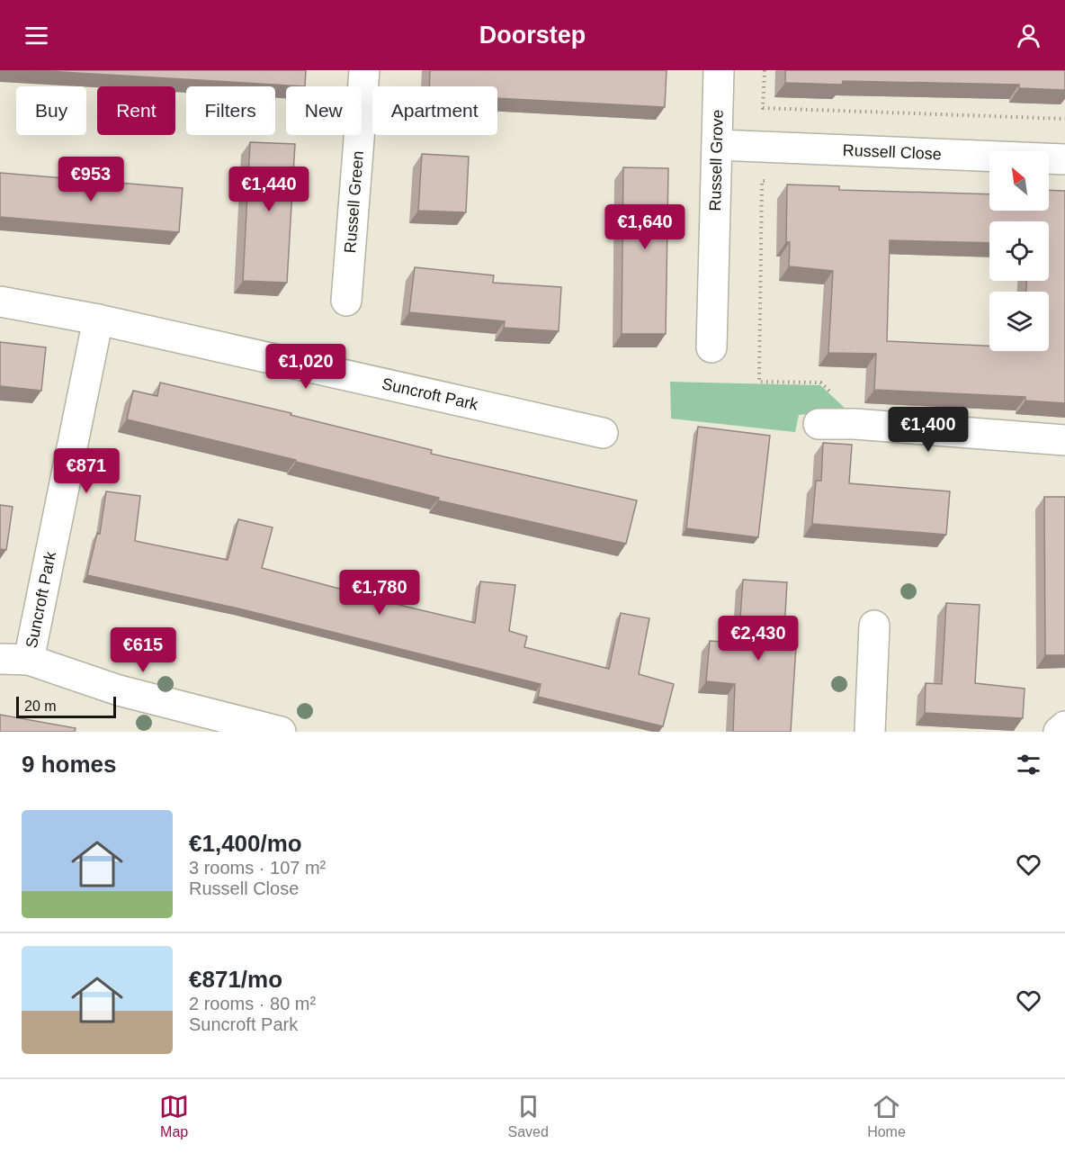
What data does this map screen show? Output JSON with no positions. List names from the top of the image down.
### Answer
{
  "streets": {
    "street": [
      "Russell Close",
      "Russell Grove",
      "Russell Green",
      "Suncroft Park"
    ]
  },
  "crossings": [
    ["Russell Close", "Russell Grove"]
  ],
  "scale_bar": "20 m",
  "north": "top left",
  "page": {
    "header": "Doorstep",
    "chip": [
      "Buy",
      "Rent",
      "Filters",
      "New",
      "Apartment"
    ],
    "price": [
      "€953",
      "€1,440",
      "€1,640",
      "€1,020",
      "€1,400",
      "€871",
      "€1,780",
      "€2,430",
      "€615"
    ],
    "scale": "20 m",
    "heading": "9 homes",
    "list": [
      {
        "name": "€1,400/mo",
        "note": "3 rooms · 107 m² · Russell Close"
      },
      {
        "name": "€871/mo",
        "note": "2 rooms · 80 m² · Suncroft Park"
      }
    ],
    "tabs": ["Map", "Saved", "Home"]
  }
}
